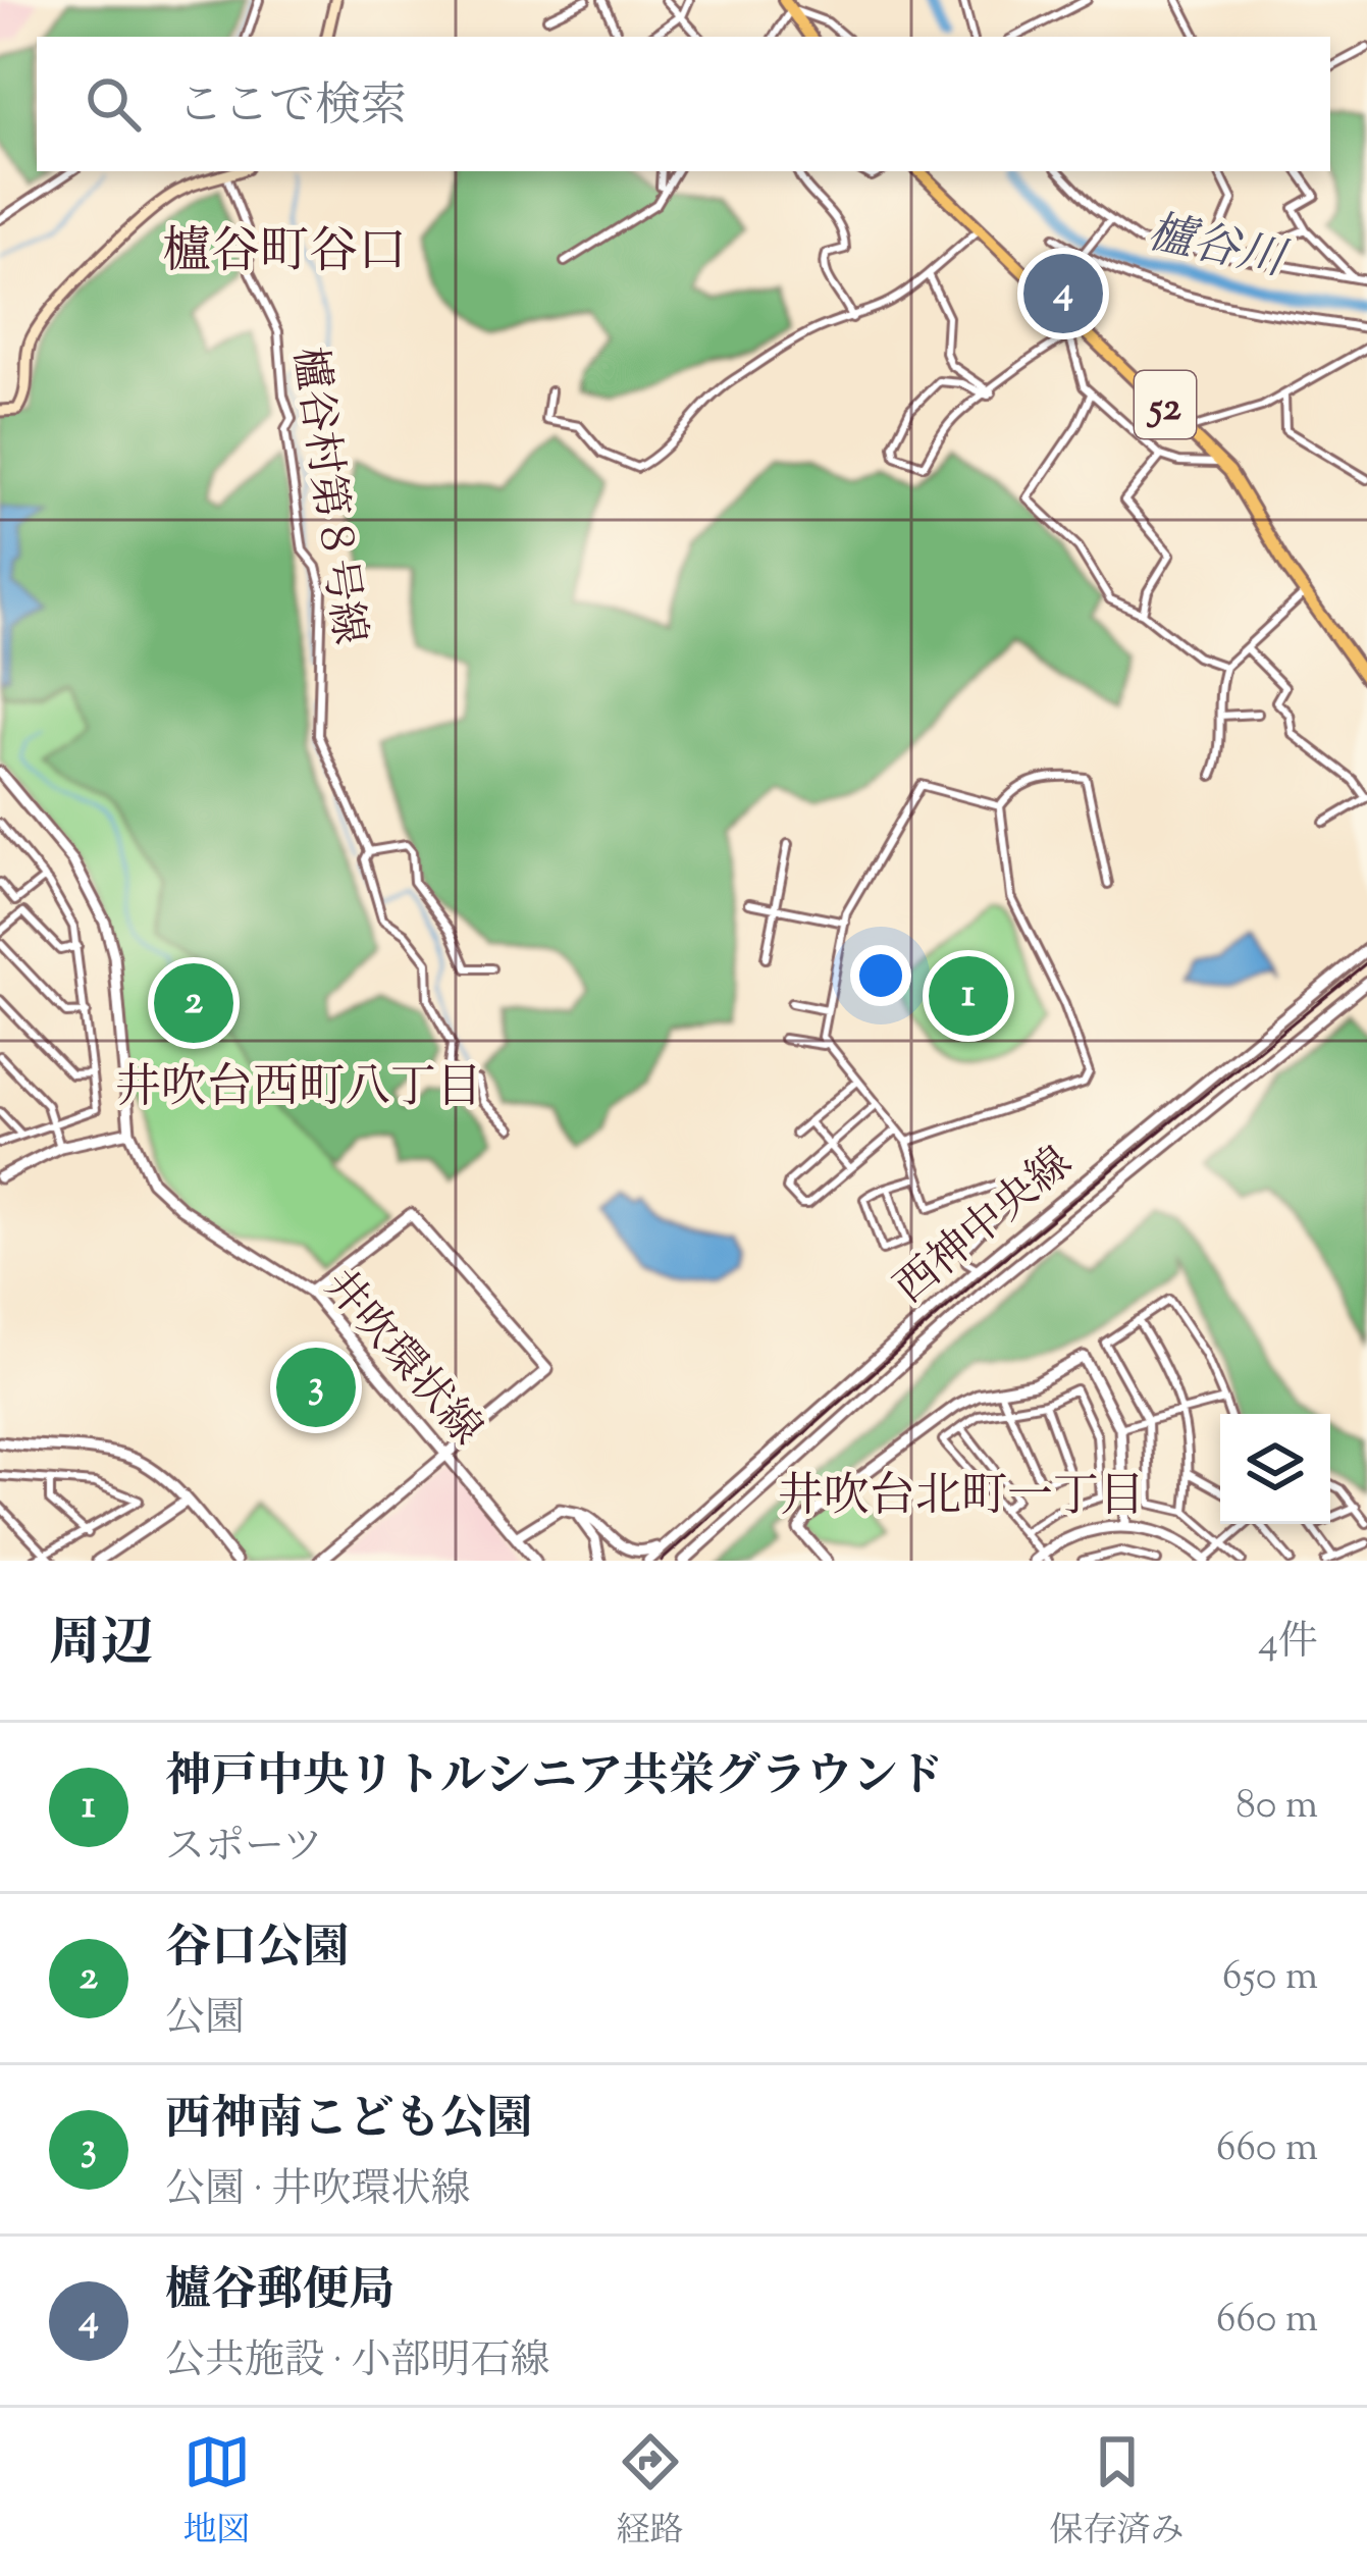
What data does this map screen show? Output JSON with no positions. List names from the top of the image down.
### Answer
{
  "streets": {
    "main road": ["52"],
    "street": ["櫨谷村第８号線", "西神中央線", "井吹環状線"]
  },
  "districts": ["櫨谷町谷口", "井吹台西町八丁目", "井吹台北町一丁目"],
  "water": ["櫨谷川"],
  "page": {
    "search": "ここで検索",
    "pins": [
      "4",
      "1",
      "2",
      "3"
    ],
    "heading": ["周辺", "4件"],
    "list": [
      {
        "mark": "1",
        "name": "神戸中央リトルシニア共栄グラウンド",
        "note": "スポーツ",
        "value": "80 m"
      },
      {
        "mark": "2",
        "name": "谷口公園",
        "note": "公園",
        "value": "650 m"
      },
      {
        "mark": "3",
        "name": "西神南こども公園",
        "note": "公園 · 井吹環状線",
        "value": "660 m"
      },
      {
        "mark": "4",
        "name": "櫨谷郵便局",
        "note": "公共施設 · 小部明石線",
        "value": "660 m"
      }
    ],
    "nav": ["地図", "経路", "保存済み"]
  }
}
